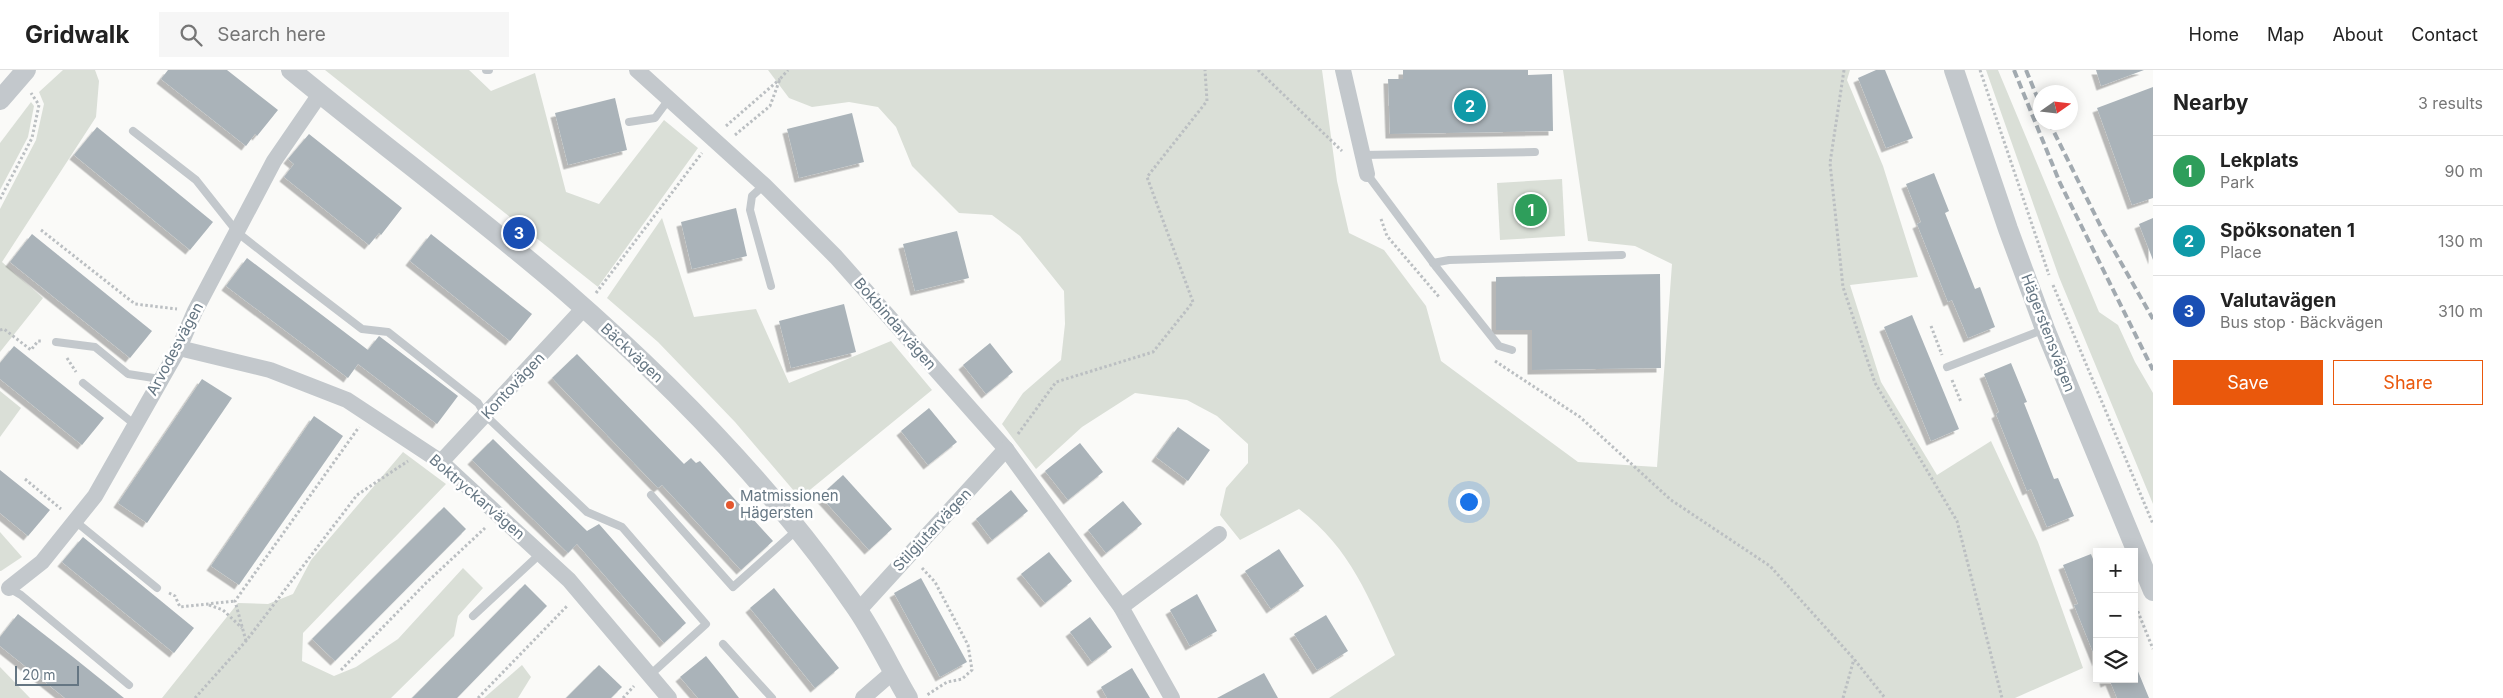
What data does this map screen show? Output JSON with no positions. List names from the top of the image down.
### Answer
{
  "streets": {
    "street": [
      "Bokbindarvägen",
      "Hägerstensvägen",
      "Arvodesvägen",
      "Bäckvägen",
      "Kontovägen",
      "Boktryckarvägen",
      "Stilgjutarvägen"
    ]
  },
  "crossings": [
    ["Bokbindarvägen", "Stilgjutarvägen"],
    ["Arvodesvägen", "Bäckvägen"],
    ["Arvodesvägen", "Boktryckarvägen"],
    ["Bäckvägen", "Kontovägen"],
    ["Bäckvägen", "Stilgjutarvägen"],
    ["Kontovägen", "Boktryckarvägen"]
  ],
  "places": ["Matmissionen Hägersten"],
  "scale_bar": "20 m",
  "north": "right",
  "page": {
    "header": "Gridwalk",
    "search": "Search here",
    "nav": [
      "Home",
      "Map",
      "About",
      "Contact"
    ],
    "heading": ["Nearby", "3 results"],
    "pins": ["2", "1", "3"],
    "list": [
      {
        "mark": "1",
        "name": "Lekplats",
        "note": "Park",
        "value": "90 m"
      },
      {
        "mark": "2",
        "name": "Spöksonaten 1",
        "note": "Place",
        "value": "130 m"
      },
      {
        "mark": "3",
        "name": "Valutavägen",
        "note": "Bus stop · Bäckvägen",
        "value": "310 m"
      }
    ],
    "buttons": ["Save", "Share"],
    "map_buttons": ["+", "−"],
    "scale": "20 m"
  }
}
